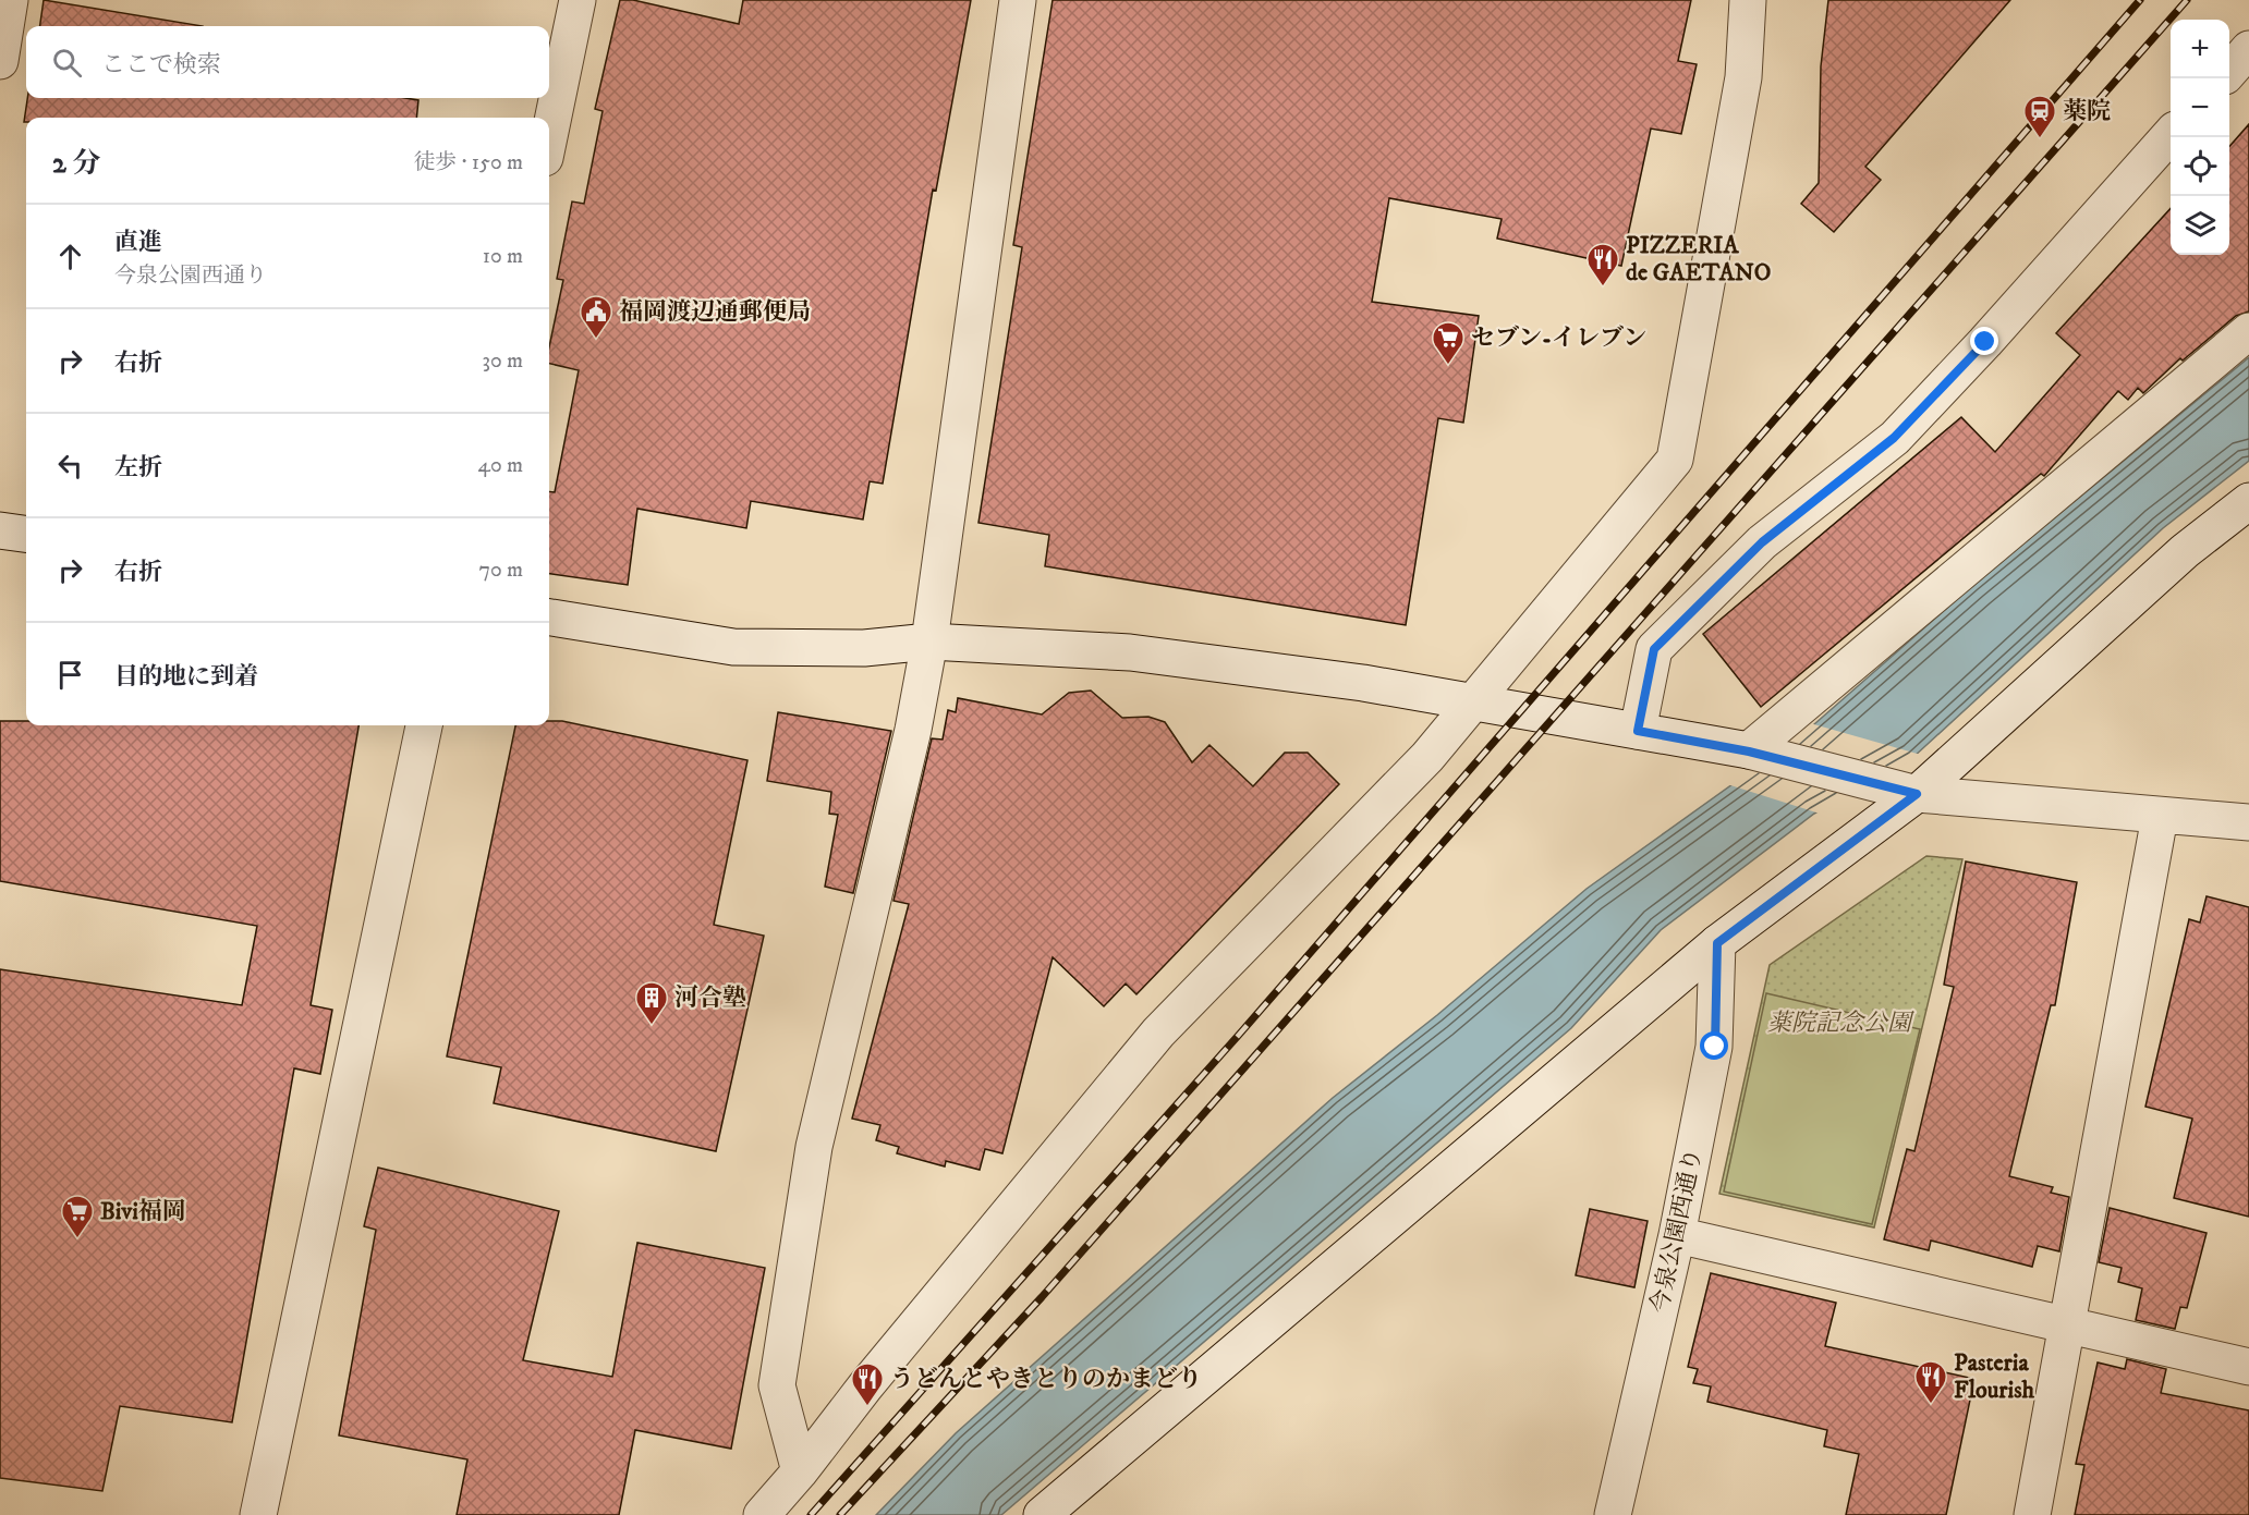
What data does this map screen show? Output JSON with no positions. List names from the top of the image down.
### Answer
{
  "streets": {
    "street": ["今泉公園西通り"]
  },
  "parks": ["薬院記念公園"],
  "places": {
    "station": ["薬院"],
    "restaurant": ["PIZZERIA de GAETANO", "Pasteria Flourish", "うどんとやきとりのかまどり"],
    "public building": ["福岡渡辺通郵便局"],
    "supermarket": ["セブン-イレブン", "Bivi福岡"],
    "building": ["河合塾"]
  },
  "page": {
    "map_buttons": ["+", "−"],
    "search": "ここで検索",
    "heading": ["2 分", "徒歩 · 150 m"],
    "list": [
      ["直進", "今泉公園西通り", "10 m"],
      ["右折", "30 m"],
      ["左折", "40 m"],
      ["右折", "70 m"],
      "目的地に到着"
    ]
  }
}
